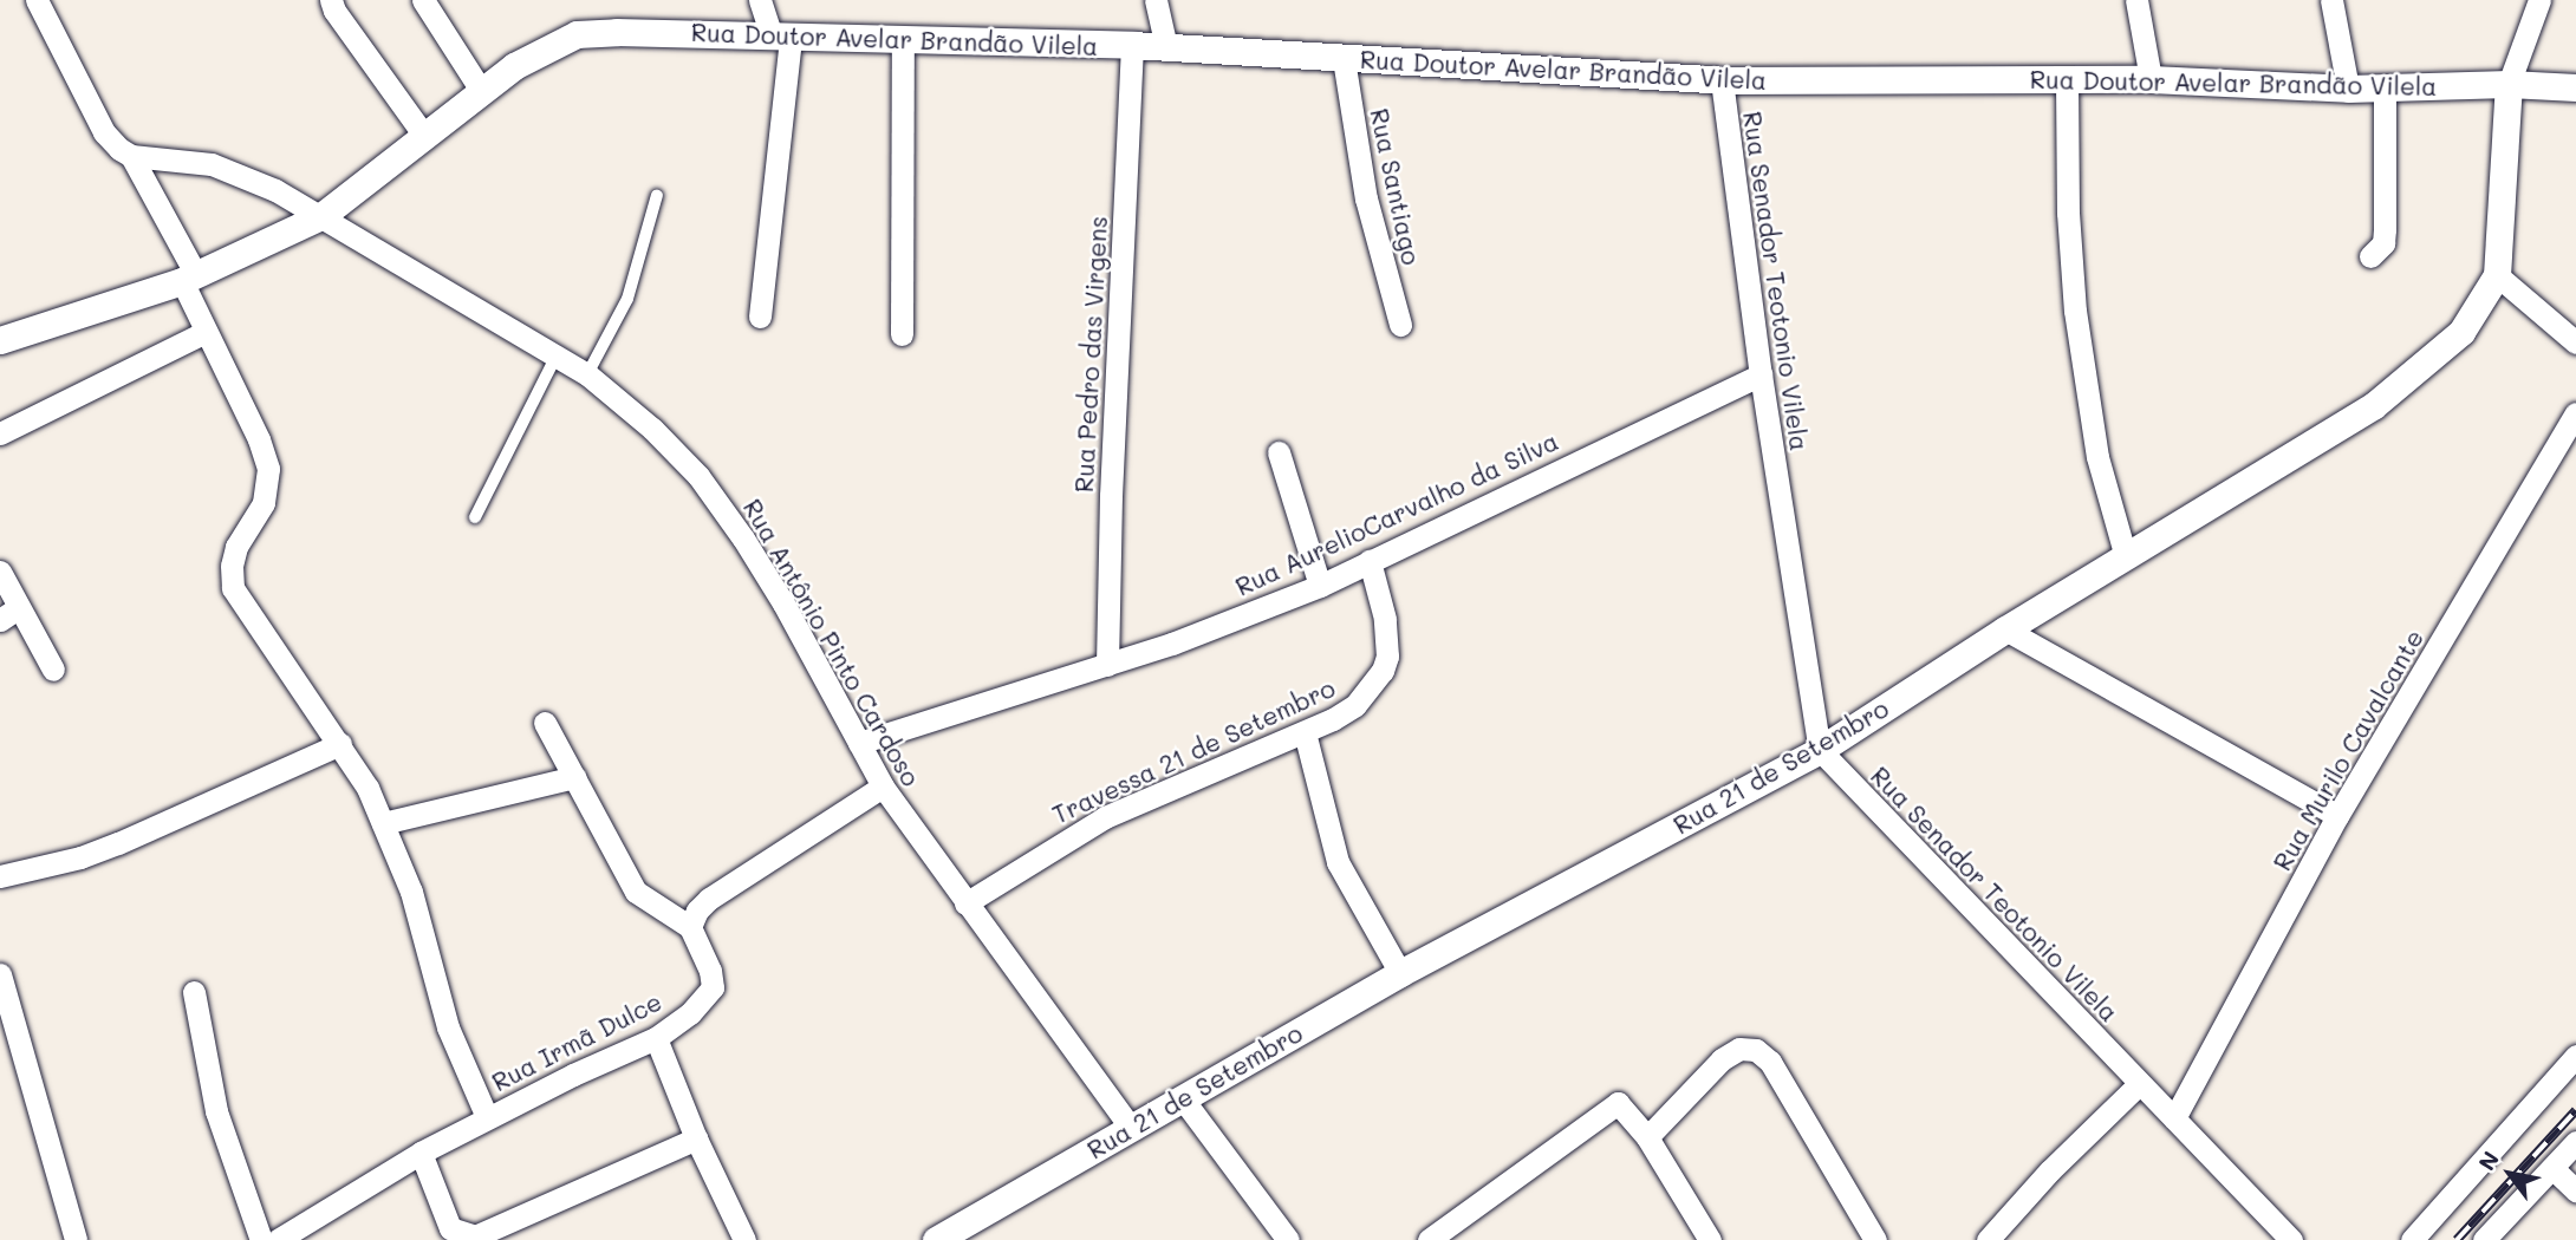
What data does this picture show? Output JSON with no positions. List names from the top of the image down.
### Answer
{
  "streets": {
    "street": [
      "Rua Doutor Avelar Brandão Vilela",
      "Rua Santiago",
      "Rua Senador Teotonio Vilela",
      "Rua Pedro das Virgens",
      "Rua AurelioCarvalho da Silva",
      "Rua Antônio Pinto Cardoso",
      "Rua Murilo Cavalcante",
      "Travessa 21 de Setembro",
      "Rua 21 de Setembro",
      "Rua Irmã Dulce"
    ]
  },
  "crossings": [
    ["Rua Doutor Avelar Brandão Vilela", "Rua Santiago"],
    ["Rua Doutor Avelar Brandão Vilela", "Rua Senador Teotonio Vilela"],
    ["Rua Doutor Avelar Brandão Vilela", "Rua Pedro das Virgens"],
    ["Rua Doutor Avelar Brandão Vilela", "Rua Antônio Pinto Cardoso"],
    ["Rua Doutor Avelar Brandão Vilela", "Rua 21 de Setembro"],
    ["Rua Senador Teotonio Vilela", "Rua AurelioCarvalho da Silva"],
    ["Rua Senador Teotonio Vilela", "Rua Murilo Cavalcante"],
    ["Rua Senador Teotonio Vilela", "Rua 21 de Setembro"],
    ["Rua Pedro das Virgens", "Rua AurelioCarvalho da Silva"],
    ["Rua AurelioCarvalho da Silva", "Rua Antônio Pinto Cardoso"],
    ["Rua AurelioCarvalho da Silva", "Travessa 21 de Setembro"],
    ["Rua Antônio Pinto Cardoso", "Travessa 21 de Setembro"],
    ["Rua Antônio Pinto Cardoso", "Rua 21 de Setembro"]
  ],
  "north": "top left"
}
